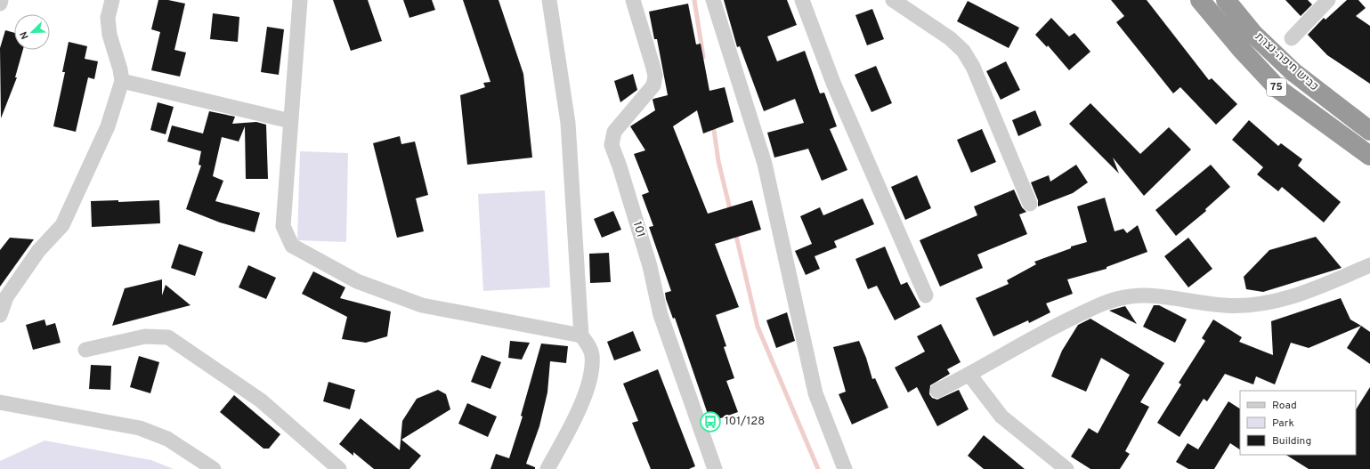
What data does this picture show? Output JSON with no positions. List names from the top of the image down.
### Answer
{
  "streets": {
    "highway": ["כביש חיפה-נצרת", "75"],
    "street": ["101"]
  },
  "places": {
    "bus stop": ["101/128"]
  },
  "legend": ["Road", "Park", "Building"],
  "north": "bottom left"
}
